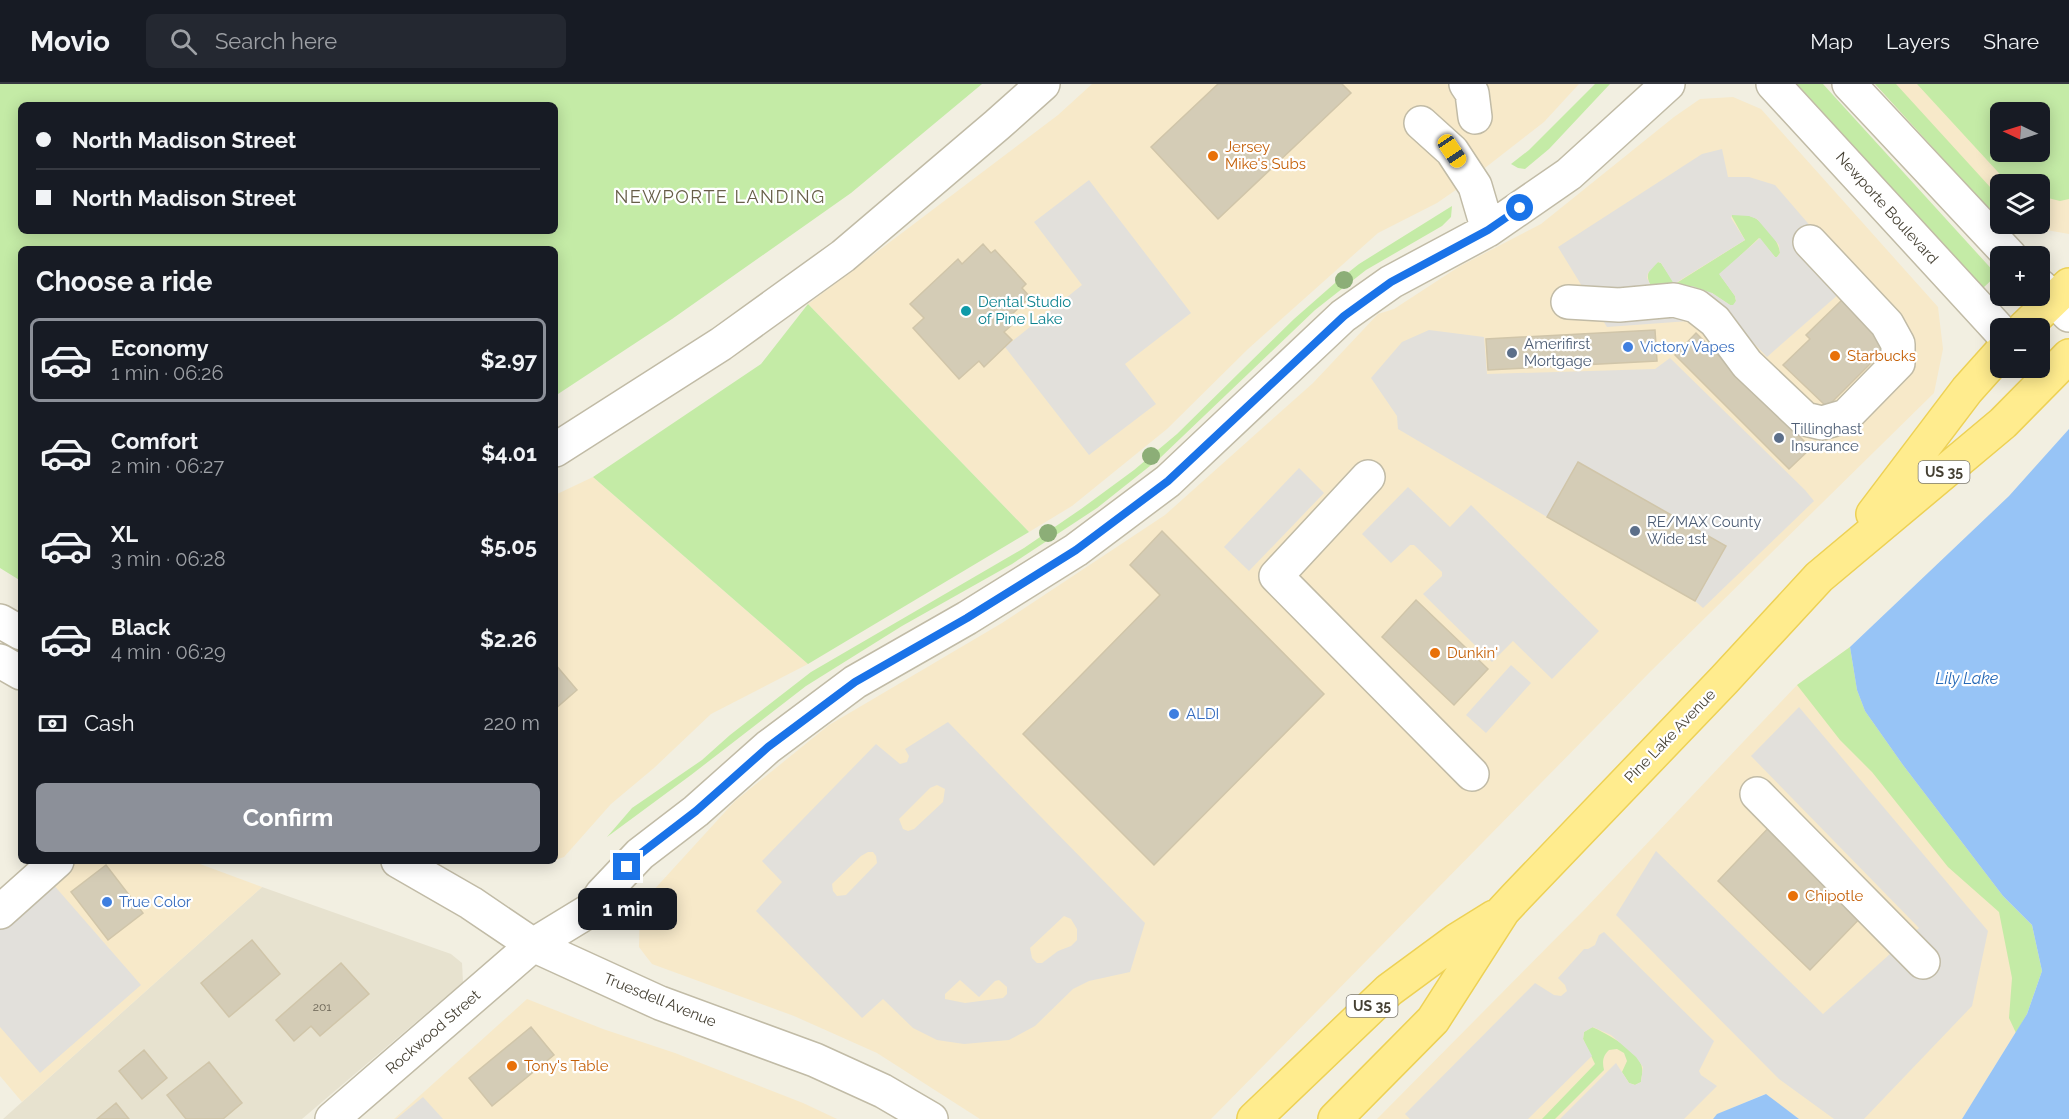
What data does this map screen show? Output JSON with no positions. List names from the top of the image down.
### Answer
{
  "streets": {
    "main road": ["US 35", "Pine Lake Avenue"],
    "street": ["Newporte Boulevard", "Truesdell Avenue", "Rockwood Street"]
  },
  "crossings": [
    ["Truesdell Avenue", "Rockwood Street"]
  ],
  "districts": ["NEWPORTE LANDING"],
  "water": ["Lily Lake"],
  "places": [
    "Jersey Mike's Subs",
    "Dental Studio of Pine Lake",
    "Victory Vapes",
    "Amerifirst Mortgage",
    "Starbucks",
    "Tillinghast Insurance",
    "RE/MAX County Wide 1st",
    "Dunkin'",
    "ALDI",
    "Chipotle",
    "True Color",
    "Tony's Table"
  ],
  "house_numbers": ["201"],
  "north": "left",
  "page": {
    "header": "Movio",
    "search": "Search here",
    "nav": ["Map", "Layers", "Share"],
    "map_buttons": ["+", "−"],
    "banner": ["North Madison Street", "North Madison Street"],
    "heading": "Choose a ride",
    "list": [
      {
        "name": "Economy",
        "note": "1 min · 06:26",
        "value": "$2.97"
      },
      {
        "name": "Comfort",
        "note": "2 min · 06:27",
        "value": "$4.01"
      },
      {
        "name": "XL",
        "note": "3 min · 06:28",
        "value": "$5.05"
      },
      {
        "name": "Black",
        "note": "4 min · 06:29",
        "value": "$2.26"
      }
    ],
    "pay": ["Cash", "220 m"],
    "buttons": "Confirm",
    "bubble": "1 min"
  }
}
